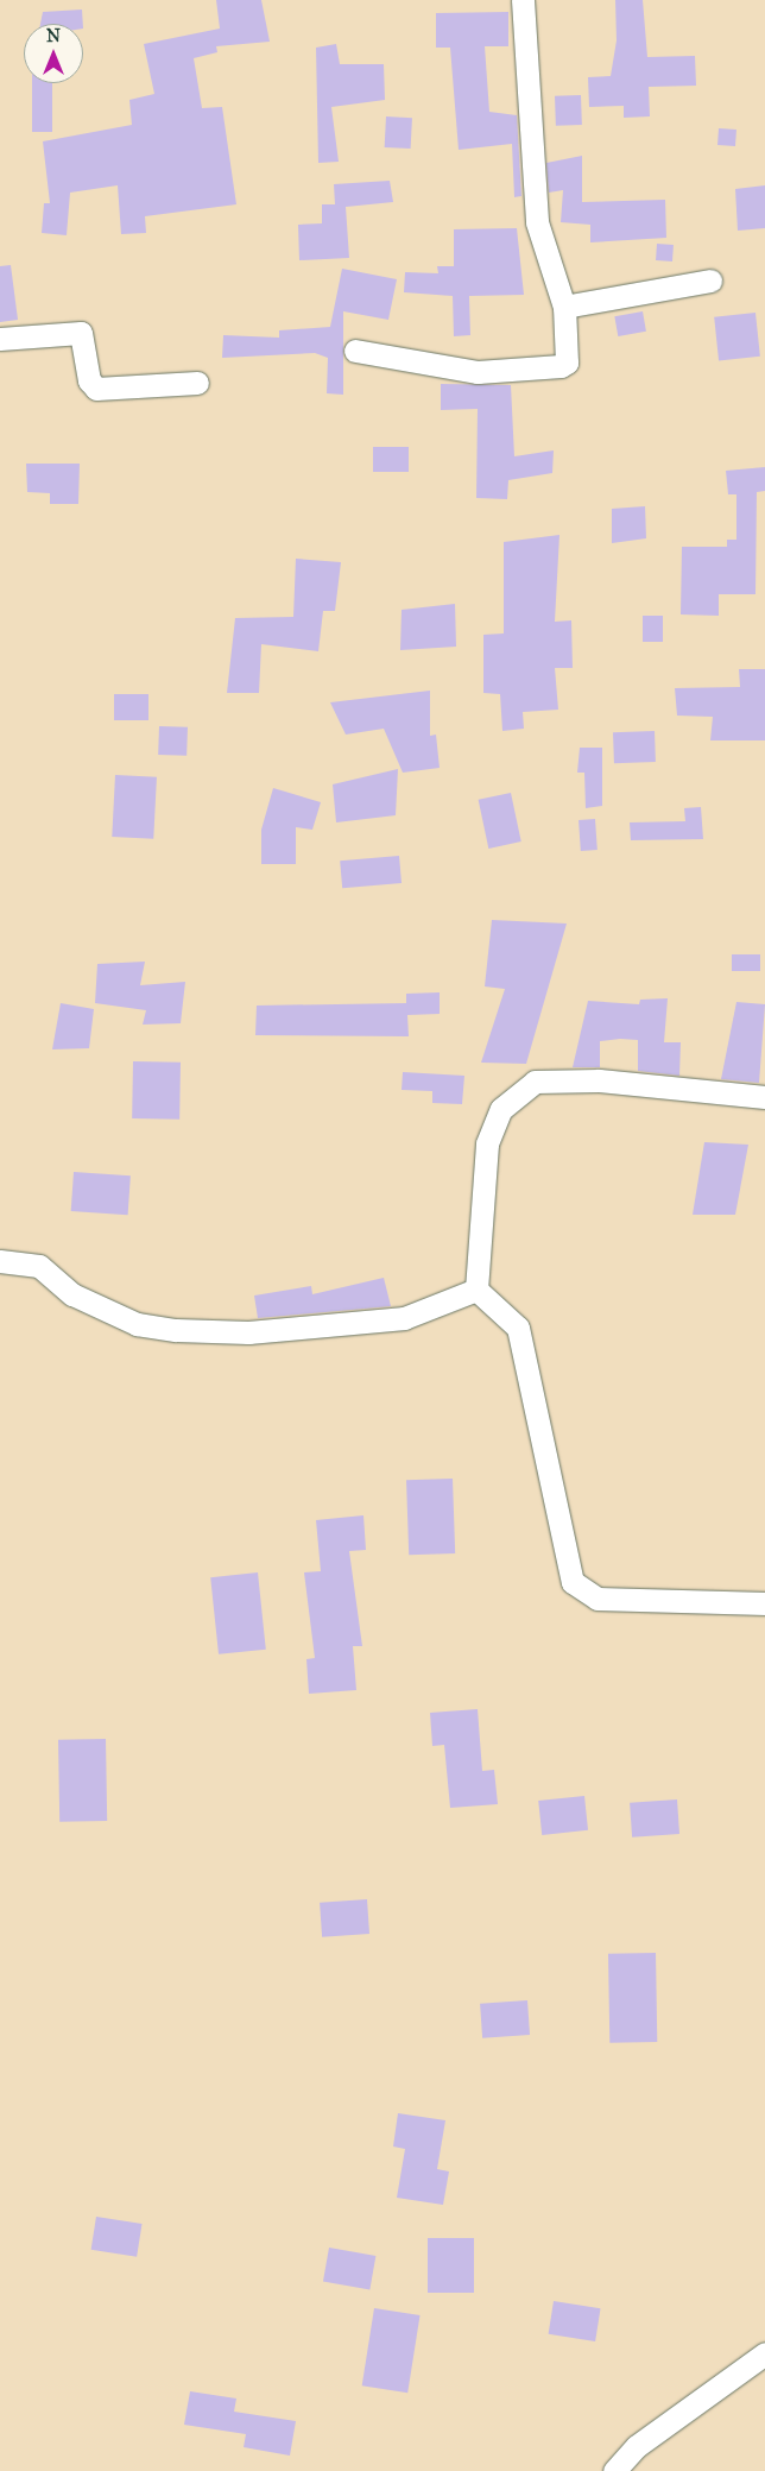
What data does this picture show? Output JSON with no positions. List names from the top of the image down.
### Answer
{
  "north": "top"
}
